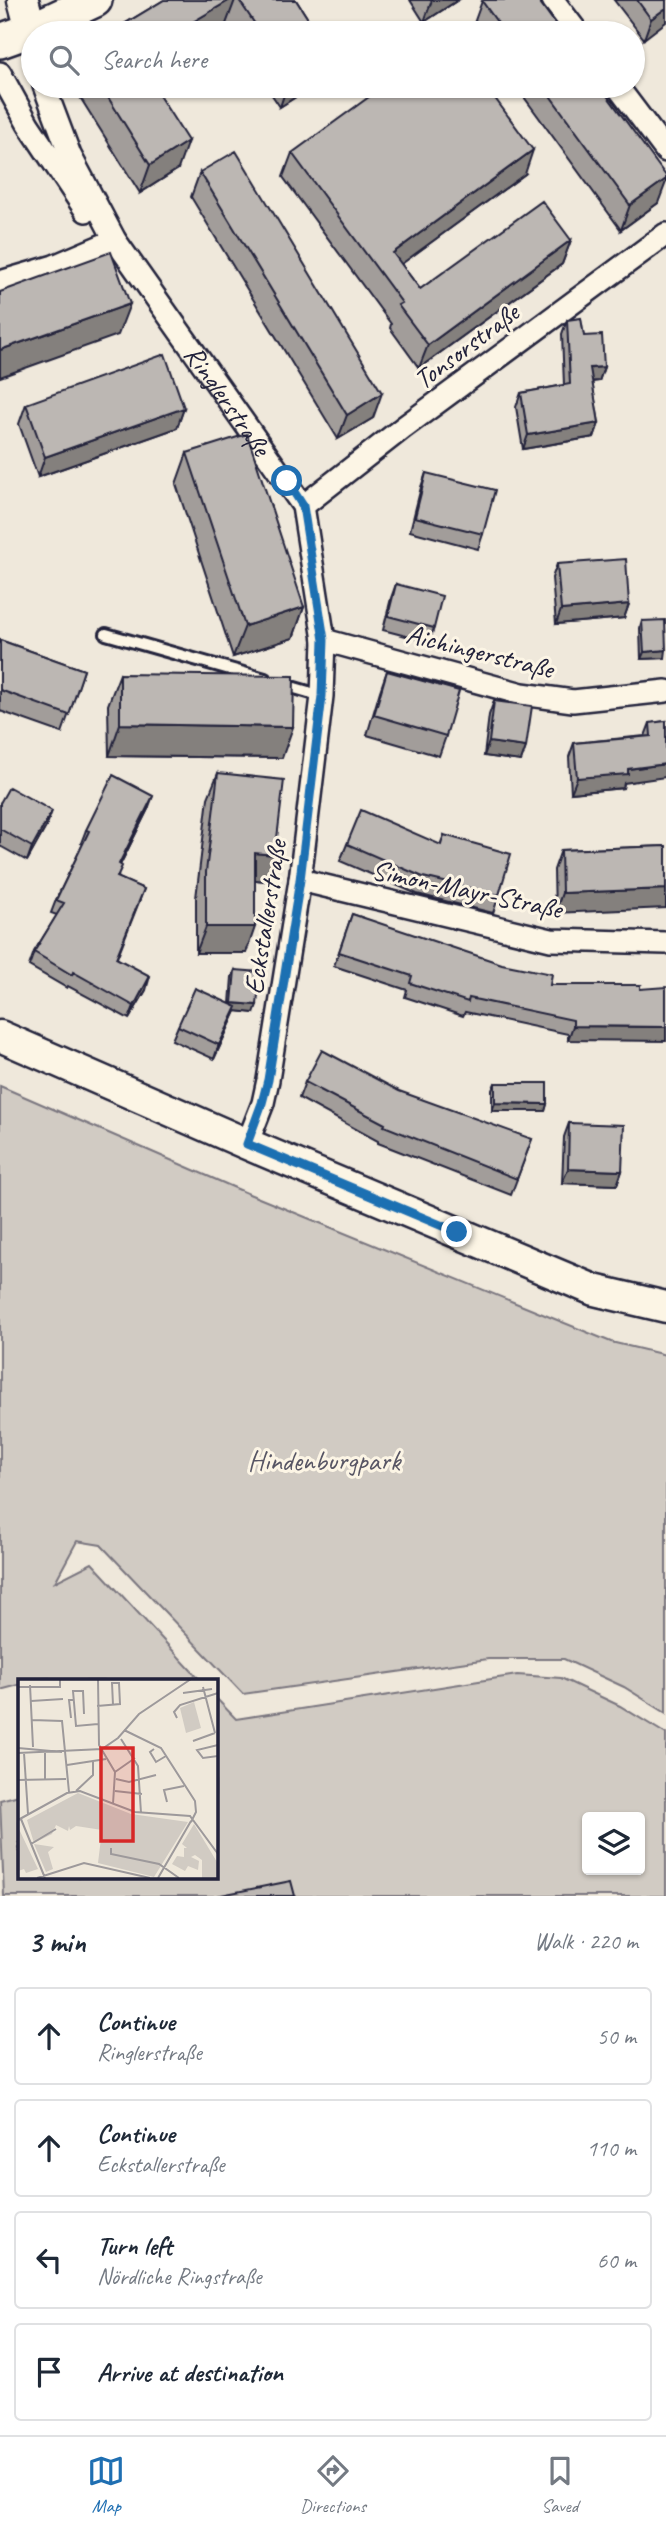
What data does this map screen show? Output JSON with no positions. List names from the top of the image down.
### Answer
{
  "streets": {
    "street": [
      "Tonsorstraße",
      "Ringlerstraße",
      "Aichingerstraße",
      "Simon-Mayr-Straße",
      "Eckstallerstraße"
    ]
  },
  "crossings": [
    ["Tonsorstraße", "Ringlerstraße"],
    ["Ringlerstraße", "Aichingerstraße"],
    ["Ringlerstraße", "Eckstallerstraße"],
    ["Simon-Mayr-Straße", "Eckstallerstraße"]
  ],
  "parks": ["Hindenburgpark"],
  "page": {
    "search": "Search here",
    "heading": ["3 min", "Walk · 220 m"],
    "list": [
      ["Continue", "Ringlerstraße", "50 m"],
      ["Continue", "Eckstallerstraße", "110 m"],
      ["Turn left", "Nördliche Ringstraße", "60 m"],
      "Arrive at destination"
    ],
    "nav": ["Map", "Directions", "Saved"]
  }
}
